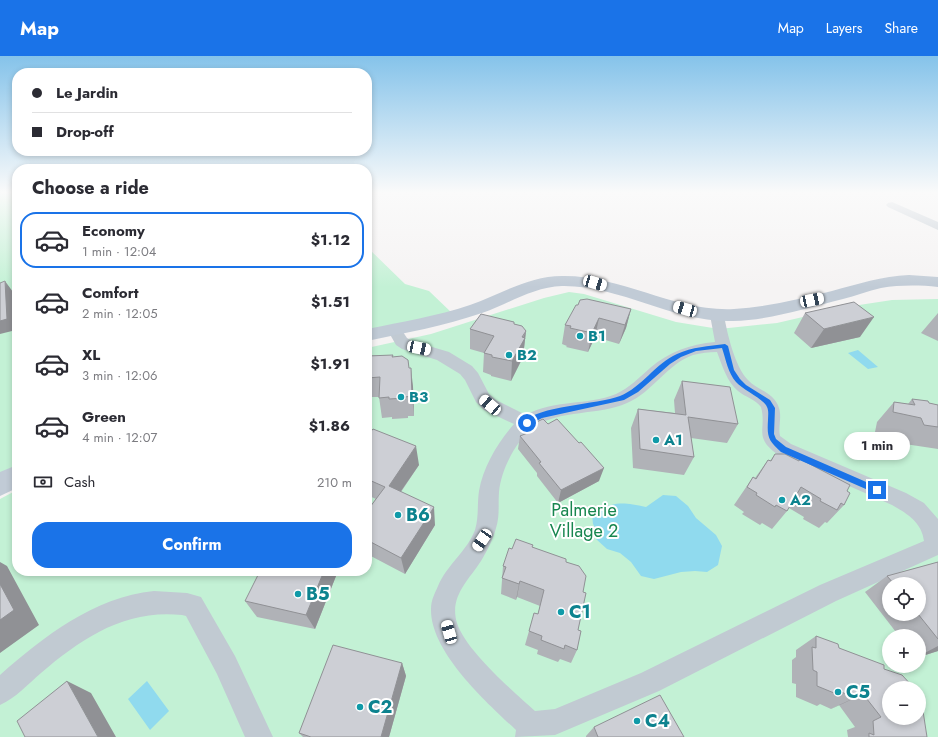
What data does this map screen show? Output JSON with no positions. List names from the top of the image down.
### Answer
{
  "parks": ["Palmerie Village 2"],
  "places": [
    "B1",
    "B2",
    "B3",
    "A1",
    "A2",
    "B6",
    "B5",
    "C1",
    "C5",
    "C2",
    "C4"
  ],
  "page": {
    "header": "Map",
    "nav": ["Map", "Layers", "Share"],
    "banner": ["Le Jardin", "Drop-off"],
    "heading": "Choose a ride",
    "list": [
      {
        "name": "Economy",
        "note": "1 min · 12:04",
        "value": "$1.12"
      },
      {
        "name": "Comfort",
        "note": "2 min · 12:05",
        "value": "$1.51"
      },
      {
        "name": "XL",
        "note": "3 min · 12:06",
        "value": "$1.91"
      },
      {
        "name": "Green",
        "note": "4 min · 12:07",
        "value": "$1.86"
      }
    ],
    "bubble": "1 min",
    "pay": ["Cash", "210 m"],
    "buttons": "Confirm",
    "map_buttons": ["+", "−"]
  }
}
